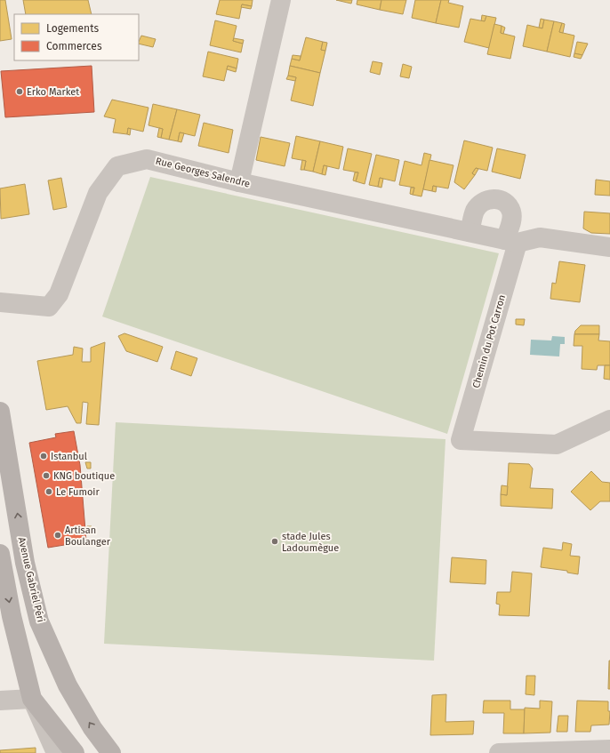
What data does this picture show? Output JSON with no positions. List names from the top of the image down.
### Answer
{
  "streets": {
    "main road": ["Avenue Gabriel Péri"],
    "street": ["Rue Georges Salendre", "Chemin du Pot Carron"]
  },
  "crossings": [
    ["Rue Georges Salendre", "Chemin du Pot Carron"]
  ],
  "places": [
    "Erko Market",
    "Istanbul",
    "KNG boutique",
    "Le Fumoir",
    "Artisan Boulanger",
    "stade Jules Ladoumègue"
  ],
  "legend": ["Logements", "Commerces"]
}
